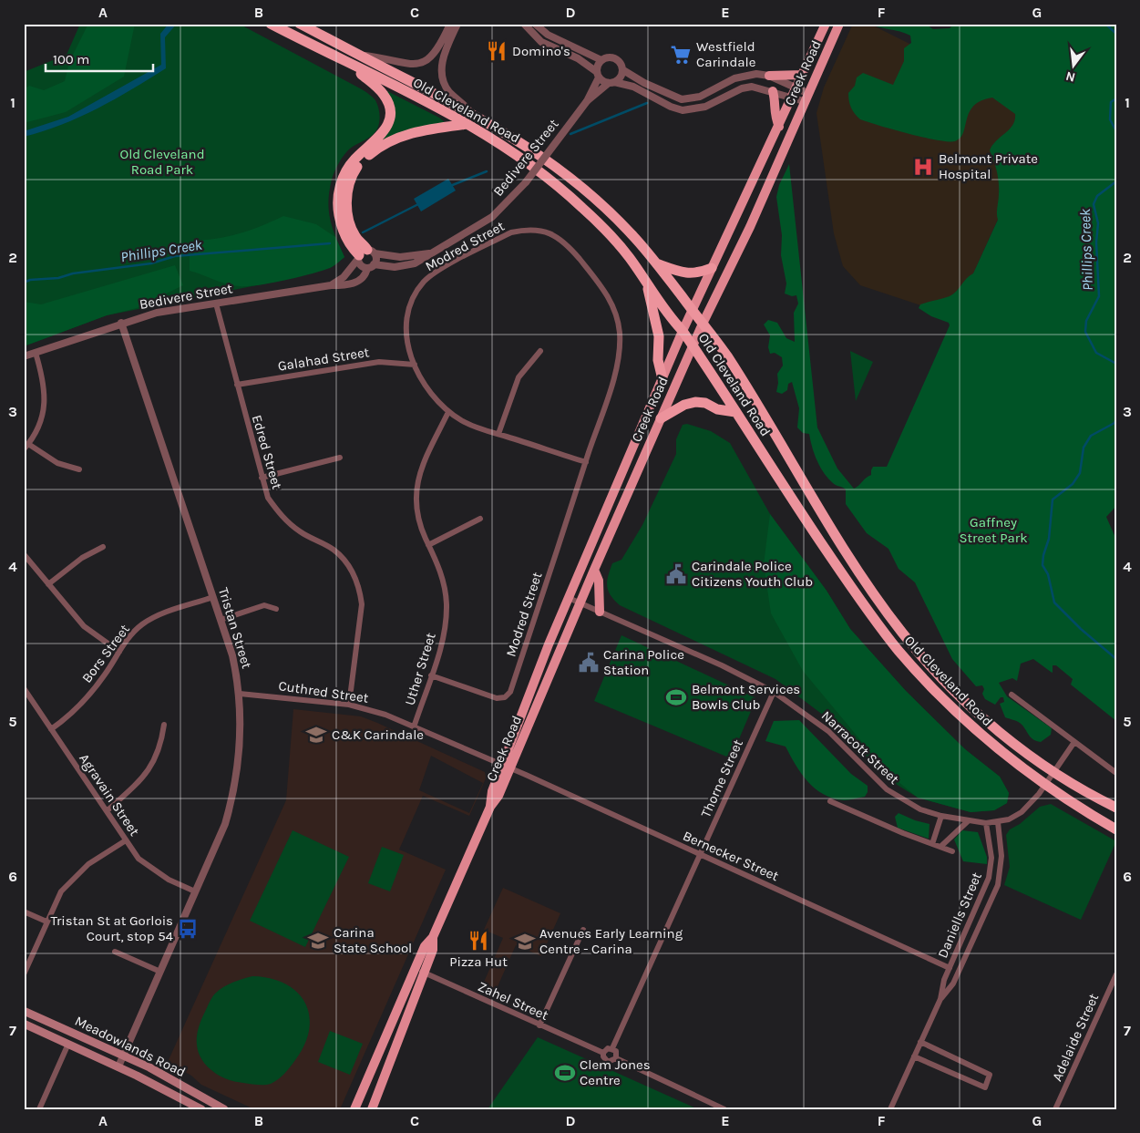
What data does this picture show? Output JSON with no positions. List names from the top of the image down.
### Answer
{
  "streets": {
    "highway": ["Old Cleveland Road"],
    "main road": ["Creek Road", "Meadowlands Road"],
    "street": [
      "Bedivere Street",
      "Modred Street",
      "Galahad Street",
      "Edred Street",
      "Tristan Street",
      "Bors Street",
      "Uther Street",
      "Cuthred Street",
      "Narracott Street",
      "Thorne Street",
      "Agravain Street",
      "Bernecker Street",
      "Daniells Street",
      "Zahel Street",
      "Adelaide Street"
    ]
  },
  "crossings": [
    ["Creek Road", "Old Cleveland Road"],
    ["Creek Road", "Cuthred Street"],
    ["Creek Road", "Narracott Street"],
    ["Creek Road", "Bernecker Street"],
    ["Creek Road", "Zahel Street"],
    ["Bedivere Street", "Edred Street"],
    ["Bedivere Street", "Tristan Street"],
    ["Modred Street", "Galahad Street"],
    ["Modred Street", "Uther Street"],
    ["Galahad Street", "Edred Street"],
    ["Edred Street", "Cuthred Street"],
    ["Tristan Street", "Bors Street"],
    ["Tristan Street", "Cuthred Street"],
    ["Tristan Street", "Agravain Street"],
    ["Tristan Street", "Meadowlands Road"],
    ["Bors Street", "Agravain Street"],
    ["Uther Street", "Cuthred Street"],
    ["Cuthred Street", "Bernecker Street"],
    ["Narracott Street", "Thorne Street"],
    ["Narracott Street", "Daniells Street"],
    ["Thorne Street", "Bernecker Street"],
    ["Thorne Street", "Zahel Street"],
    ["Bernecker Street", "Daniells Street"]
  ],
  "water": ["Phillips Creek"],
  "parks": ["Old Cleveland Road Park", "Gaffney Street Park"],
  "places": {
    "restaurant": ["Domino's", "Pizza Hut"],
    "supermarket": ["Westfield Carindale"],
    "hospital": ["Belmont Private Hospital"],
    "public building": ["Carindale Police Citizens Youth Club", "Carina Police Station"],
    "sports": ["Belmont Services Bowls Club", "Clem Jones Centre"],
    "school or university": ["C&K Carindale", "Carina State School", "Avenues Early Learning Centre - Carina"],
    "bus stop": ["Tristan St at Gorlois Court, stop 54"]
  },
  "scale_bar": "100 m",
  "north": "bottom",
  "grid": {
    "columns": [
      "A",
      "B",
      "C",
      "D",
      "E",
      "F",
      "G"
    ],
    "rows": [
      "1",
      "2",
      "3",
      "4",
      "5",
      "6",
      "7"
    ]
  }
}
